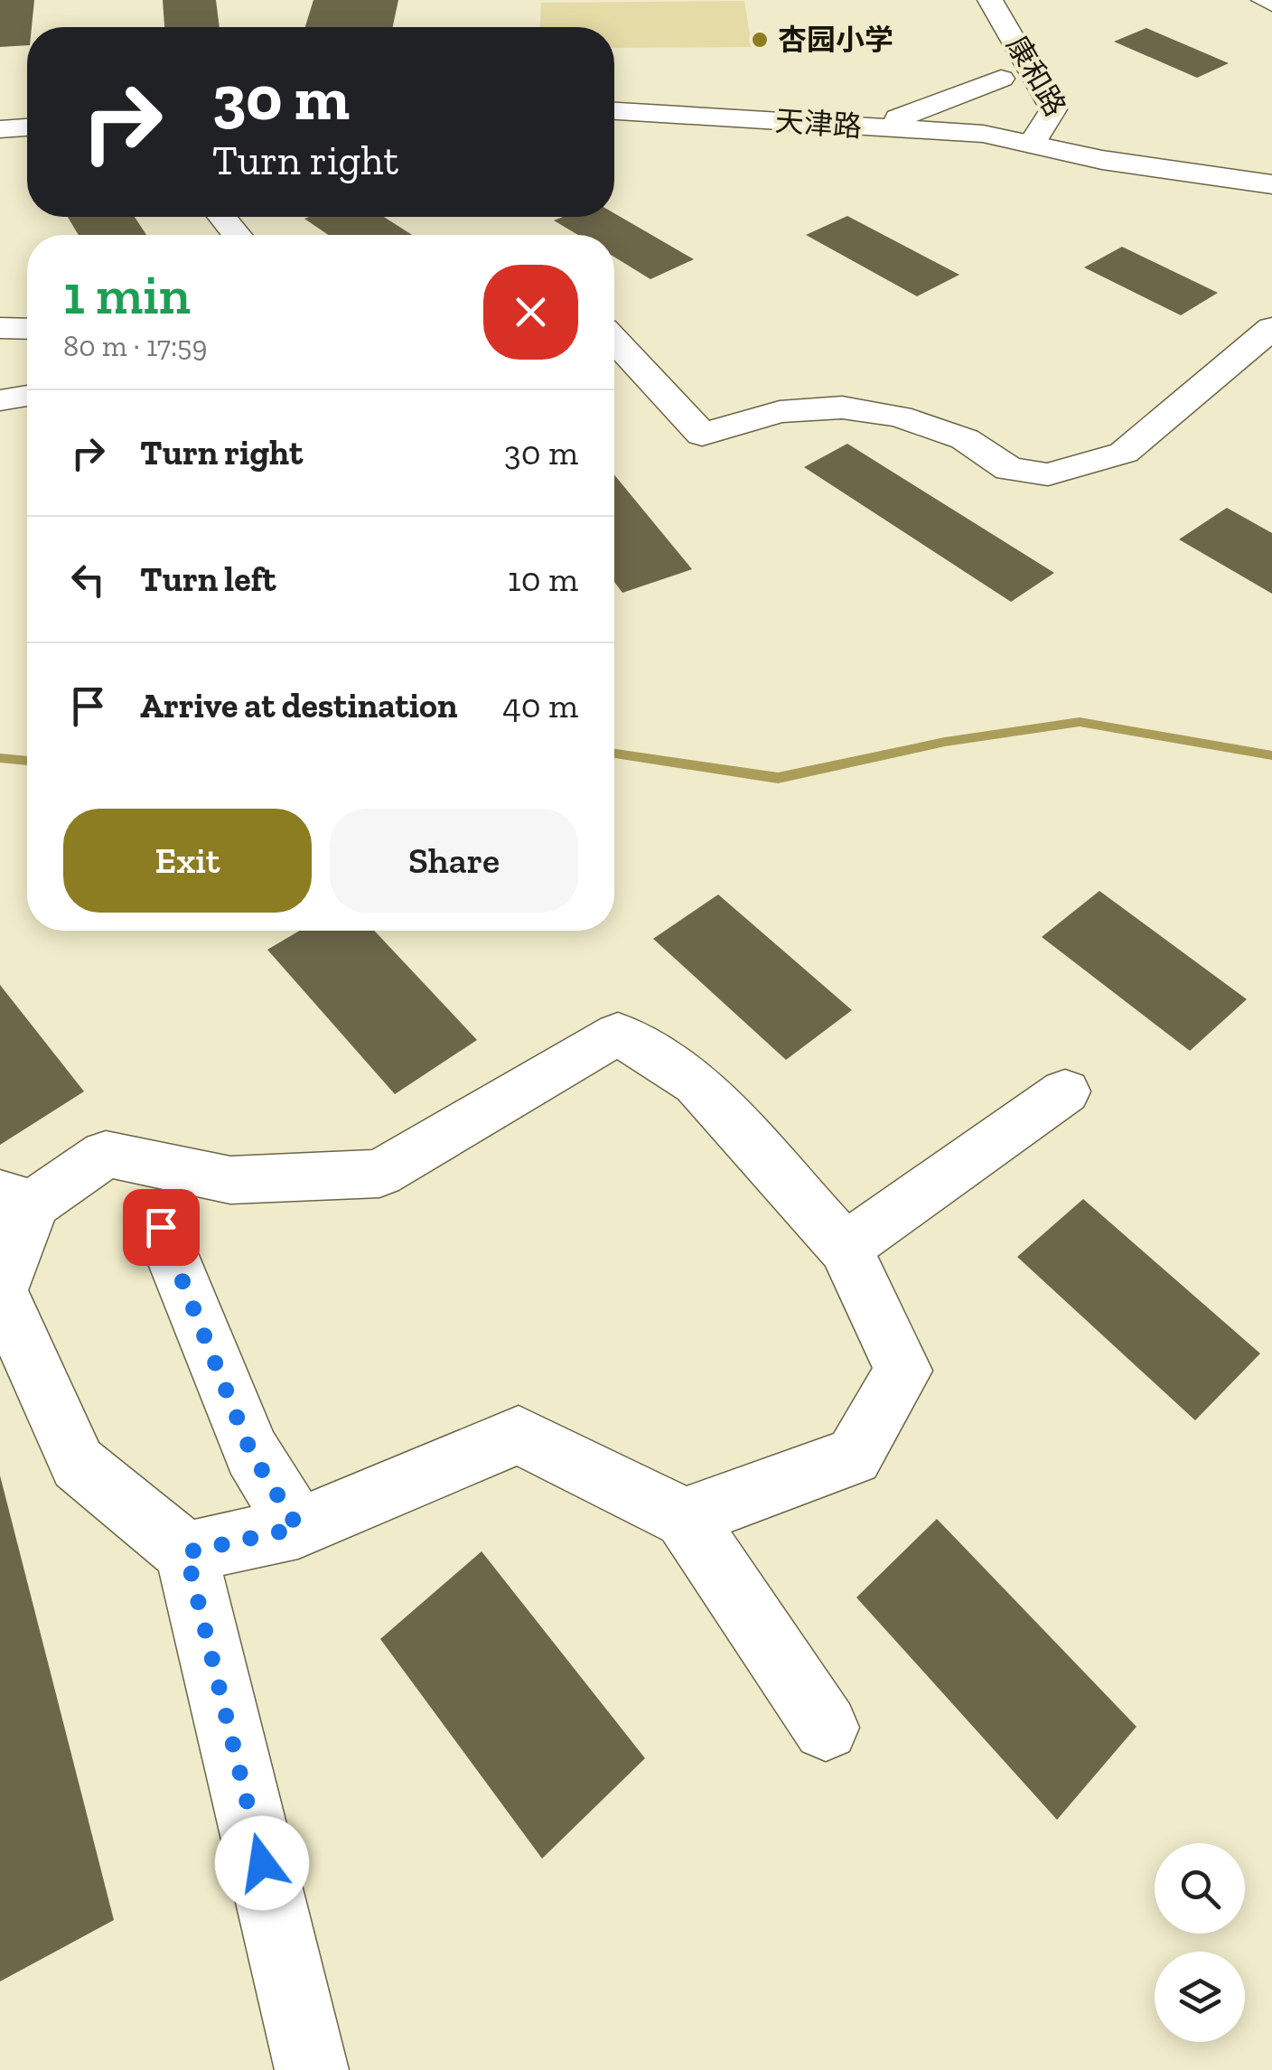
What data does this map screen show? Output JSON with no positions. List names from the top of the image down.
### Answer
{
  "streets": {
    "street": ["康和路", "天津路"]
  },
  "crossings": [
    ["康和路", "天津路"]
  ],
  "places": ["杏园小学"],
  "page": {
    "turn": ["30 m", "Turn right"],
    "heading": ["1 min", "80 m · 17:59"],
    "list": [
      {
        "name": "Turn right",
        "value": "30 m"
      },
      {
        "name": "Turn left",
        "value": "10 m"
      },
      {
        "name": "Arrive at destination",
        "value": "40 m"
      }
    ],
    "buttons": ["Exit", "Share"]
  }
}
